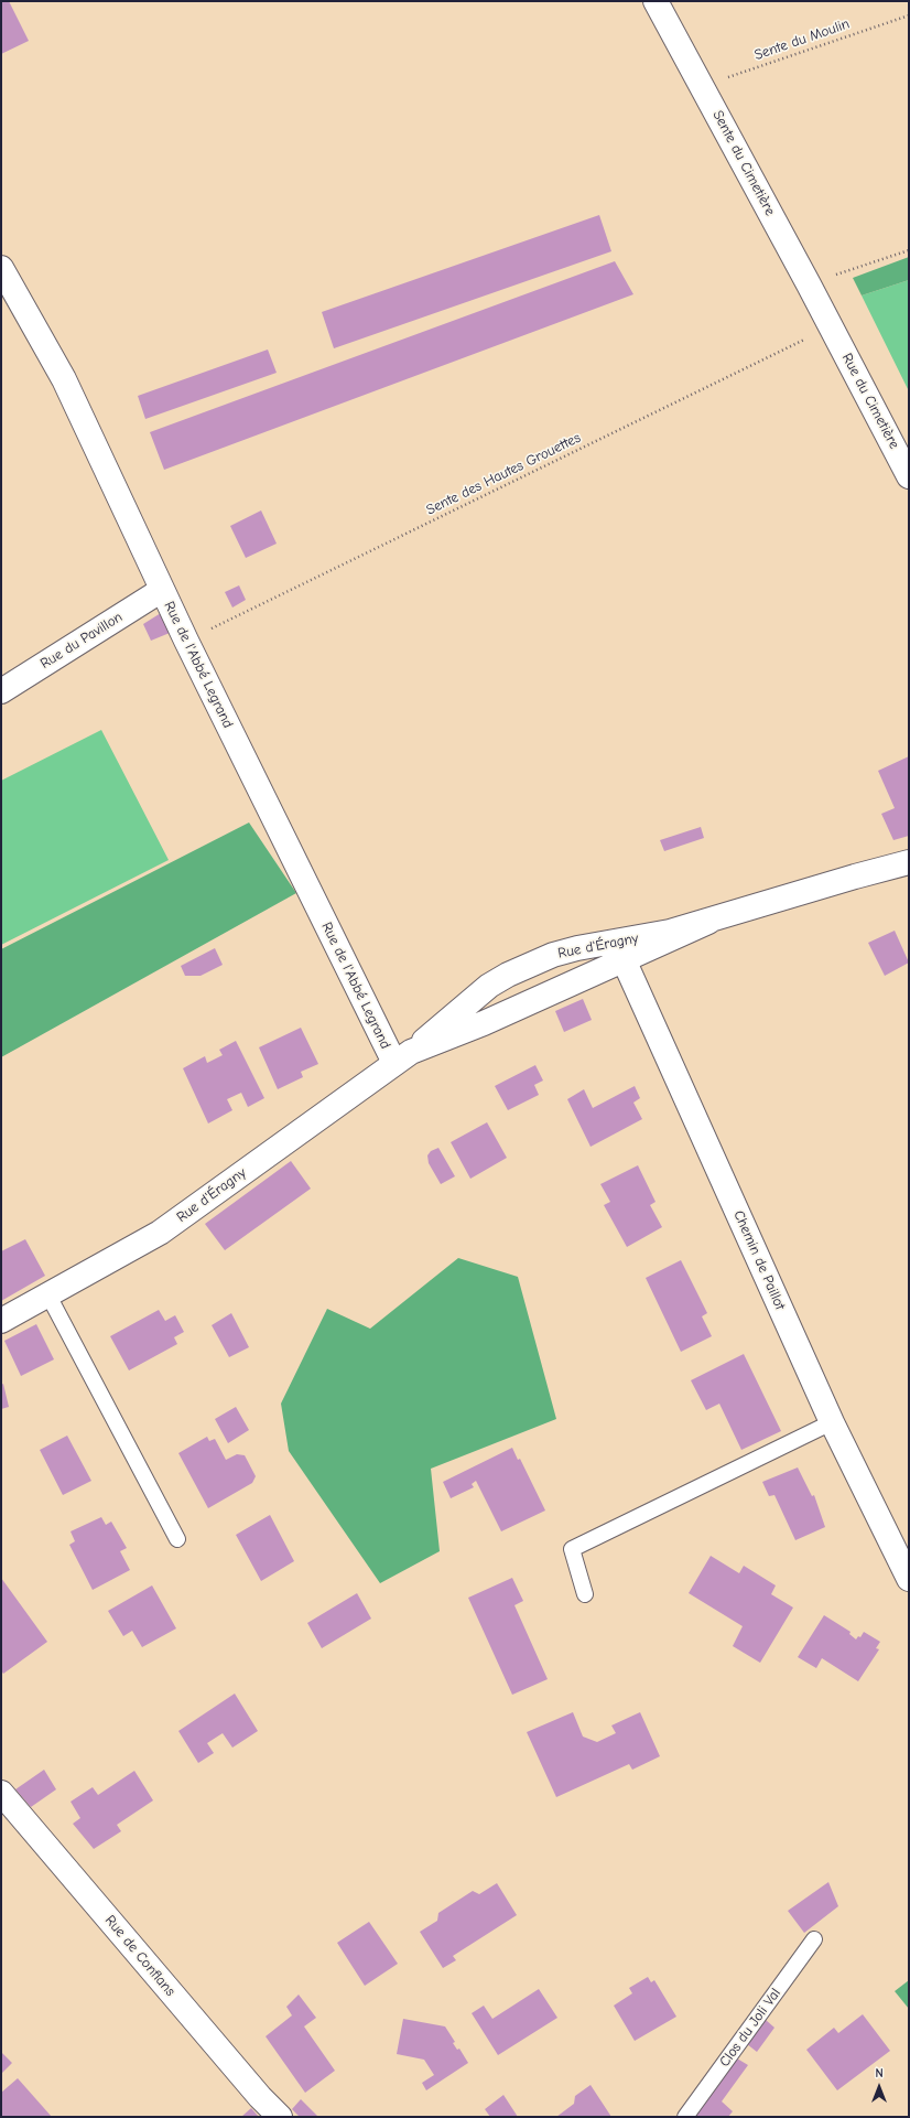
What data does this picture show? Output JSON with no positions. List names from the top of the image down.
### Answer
{
  "streets": {
    "street": [
      "Sente du Cimetière",
      "Rue du Cimetière",
      "Rue du Pavillon",
      "Rue de l'Abbé Legrand",
      "Rue d'Éragny",
      "Chemin de Paillot",
      "Rue de Conflans"
    ],
    "lane": ["Clos du Joli Val"],
    "path": ["Sente du Moulin", "Sente des Hautes Grouettes"]
  },
  "crossings": [
    ["Sente du Moulin", "Sente du Cimetière"],
    ["Sente du Cimetière", "Rue du Cimetière"],
    ["Sente du Cimetière", "Sente des Hautes Grouettes"],
    ["Rue du Cimetière", "Sente des Hautes Grouettes"],
    ["Sente des Hautes Grouettes", "Rue de l'Abbé Legrand"],
    ["Rue du Pavillon", "Rue de l'Abbé Legrand"],
    ["Rue de l'Abbé Legrand", "Rue d'Éragny"],
    ["Rue d'Éragny", "Chemin de Paillot"]
  ],
  "north": "top"
}
